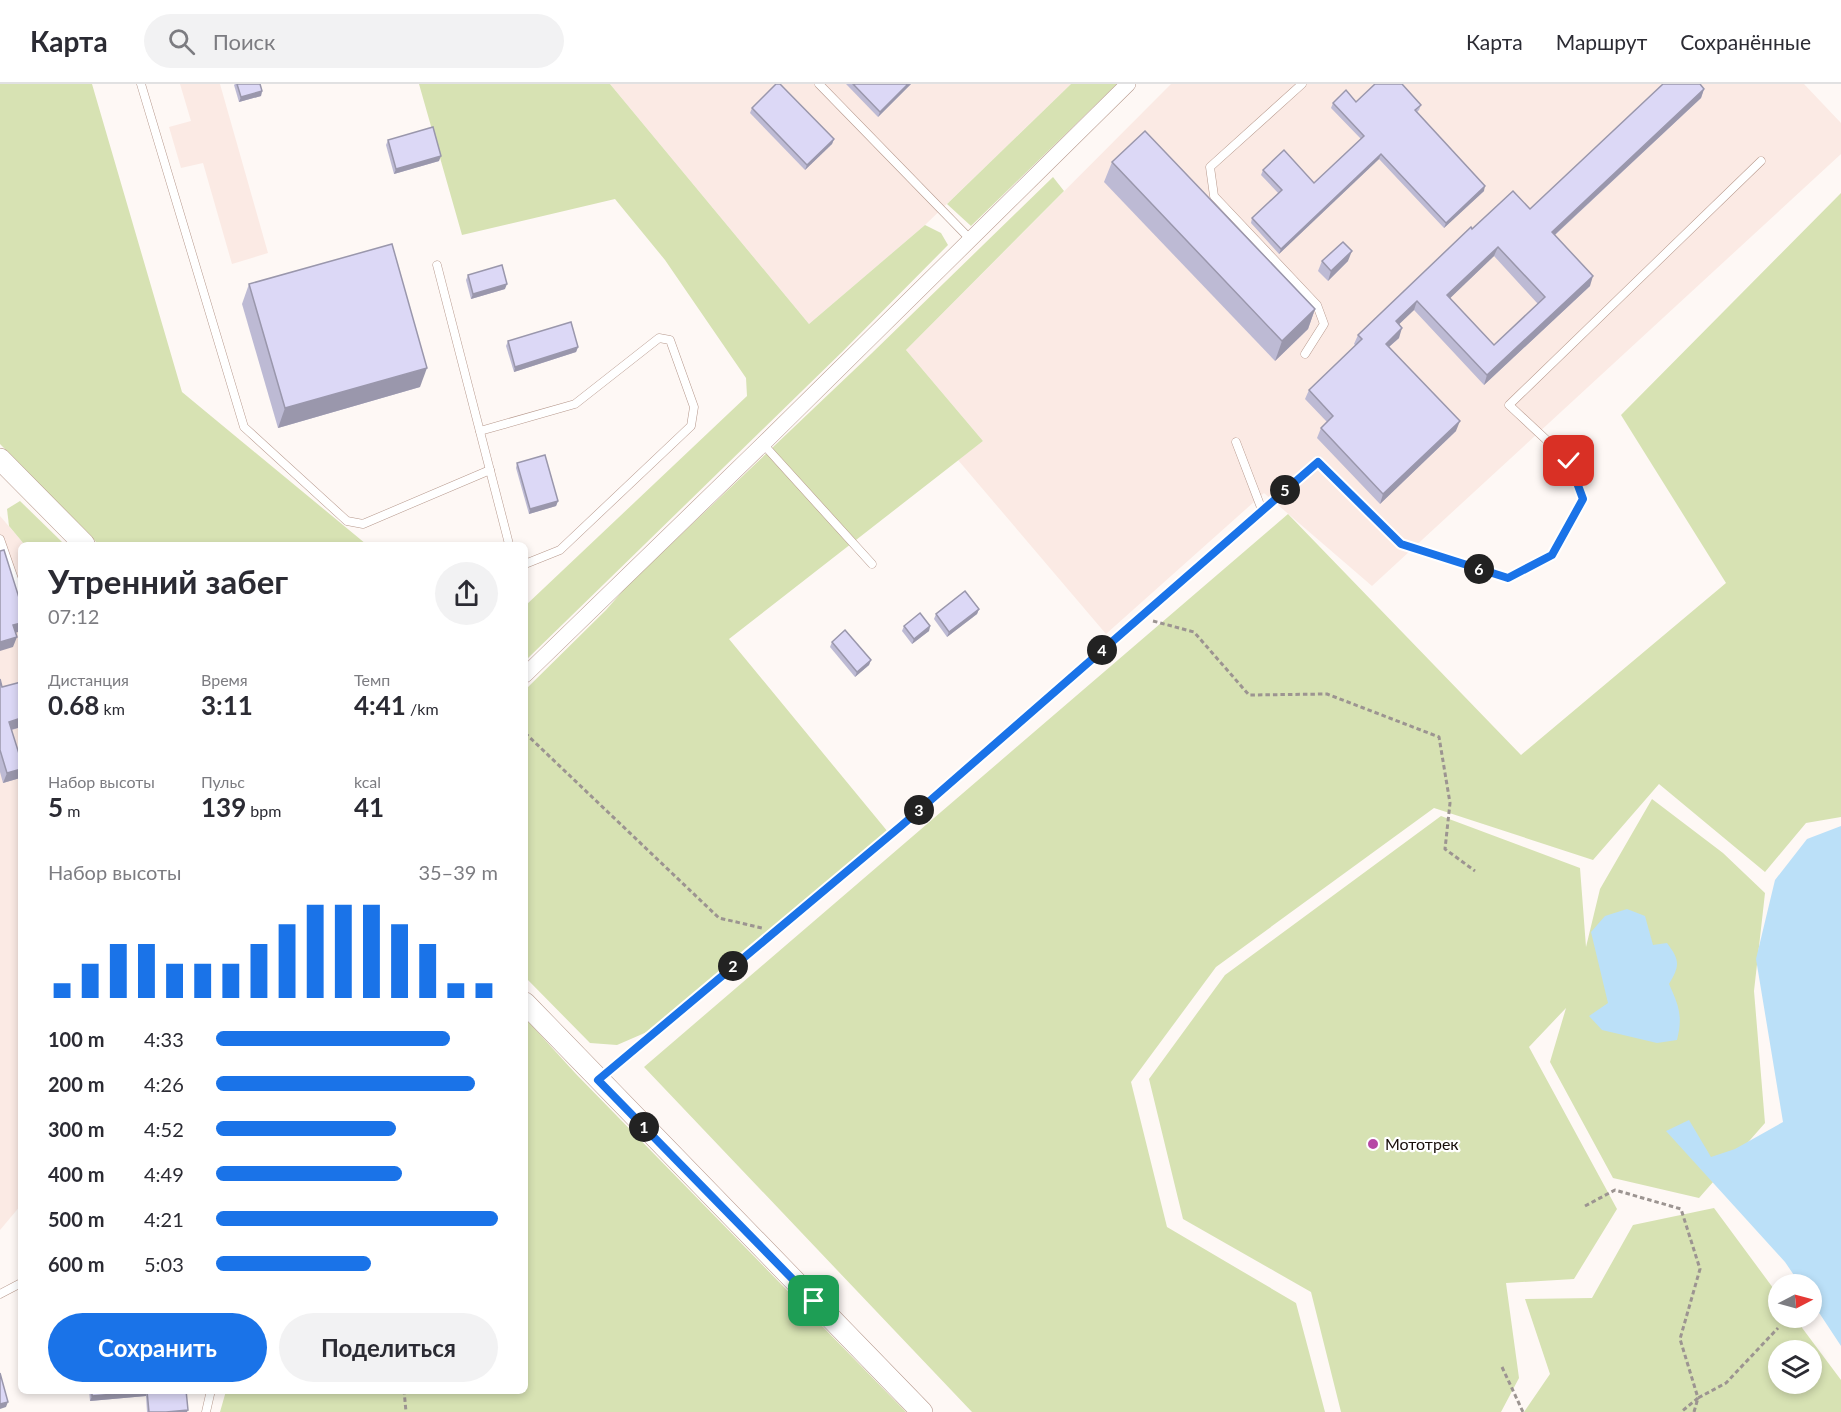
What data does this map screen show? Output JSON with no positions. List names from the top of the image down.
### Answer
{
  "places": ["Мототрек"],
  "north": "right",
  "page": {
    "header": "Карта",
    "search": "Поиск",
    "nav": ["Карта", "Маршрут", "Сохранённые"],
    "pins": [
      "5",
      "6",
      "4",
      "3",
      "2",
      "1"
    ],
    "heading": ["Утренний забег", "07:12"],
    "stats": [
      ["Дистанция", "0.68 km"],
      ["Время", "3:11"],
      ["Темп", "4:41 /km"],
      ["Набор высоты", "5 m"],
      ["Пульс", "139 bpm"],
      ["kcal", "41"]
    ],
    "chart": ["Набор высоты", "35–39 m"],
    "list": [
      {
        "name": "100 m",
        "note": "4:33"
      },
      {
        "name": "200 m",
        "note": "4:26"
      },
      {
        "name": "300 m",
        "note": "4:52"
      },
      {
        "name": "400 m",
        "note": "4:49"
      },
      {
        "name": "500 m",
        "note": "4:21"
      },
      {
        "name": "600 m",
        "note": "5:03"
      }
    ],
    "buttons": ["Сохранить", "Поделиться"]
  }
}
